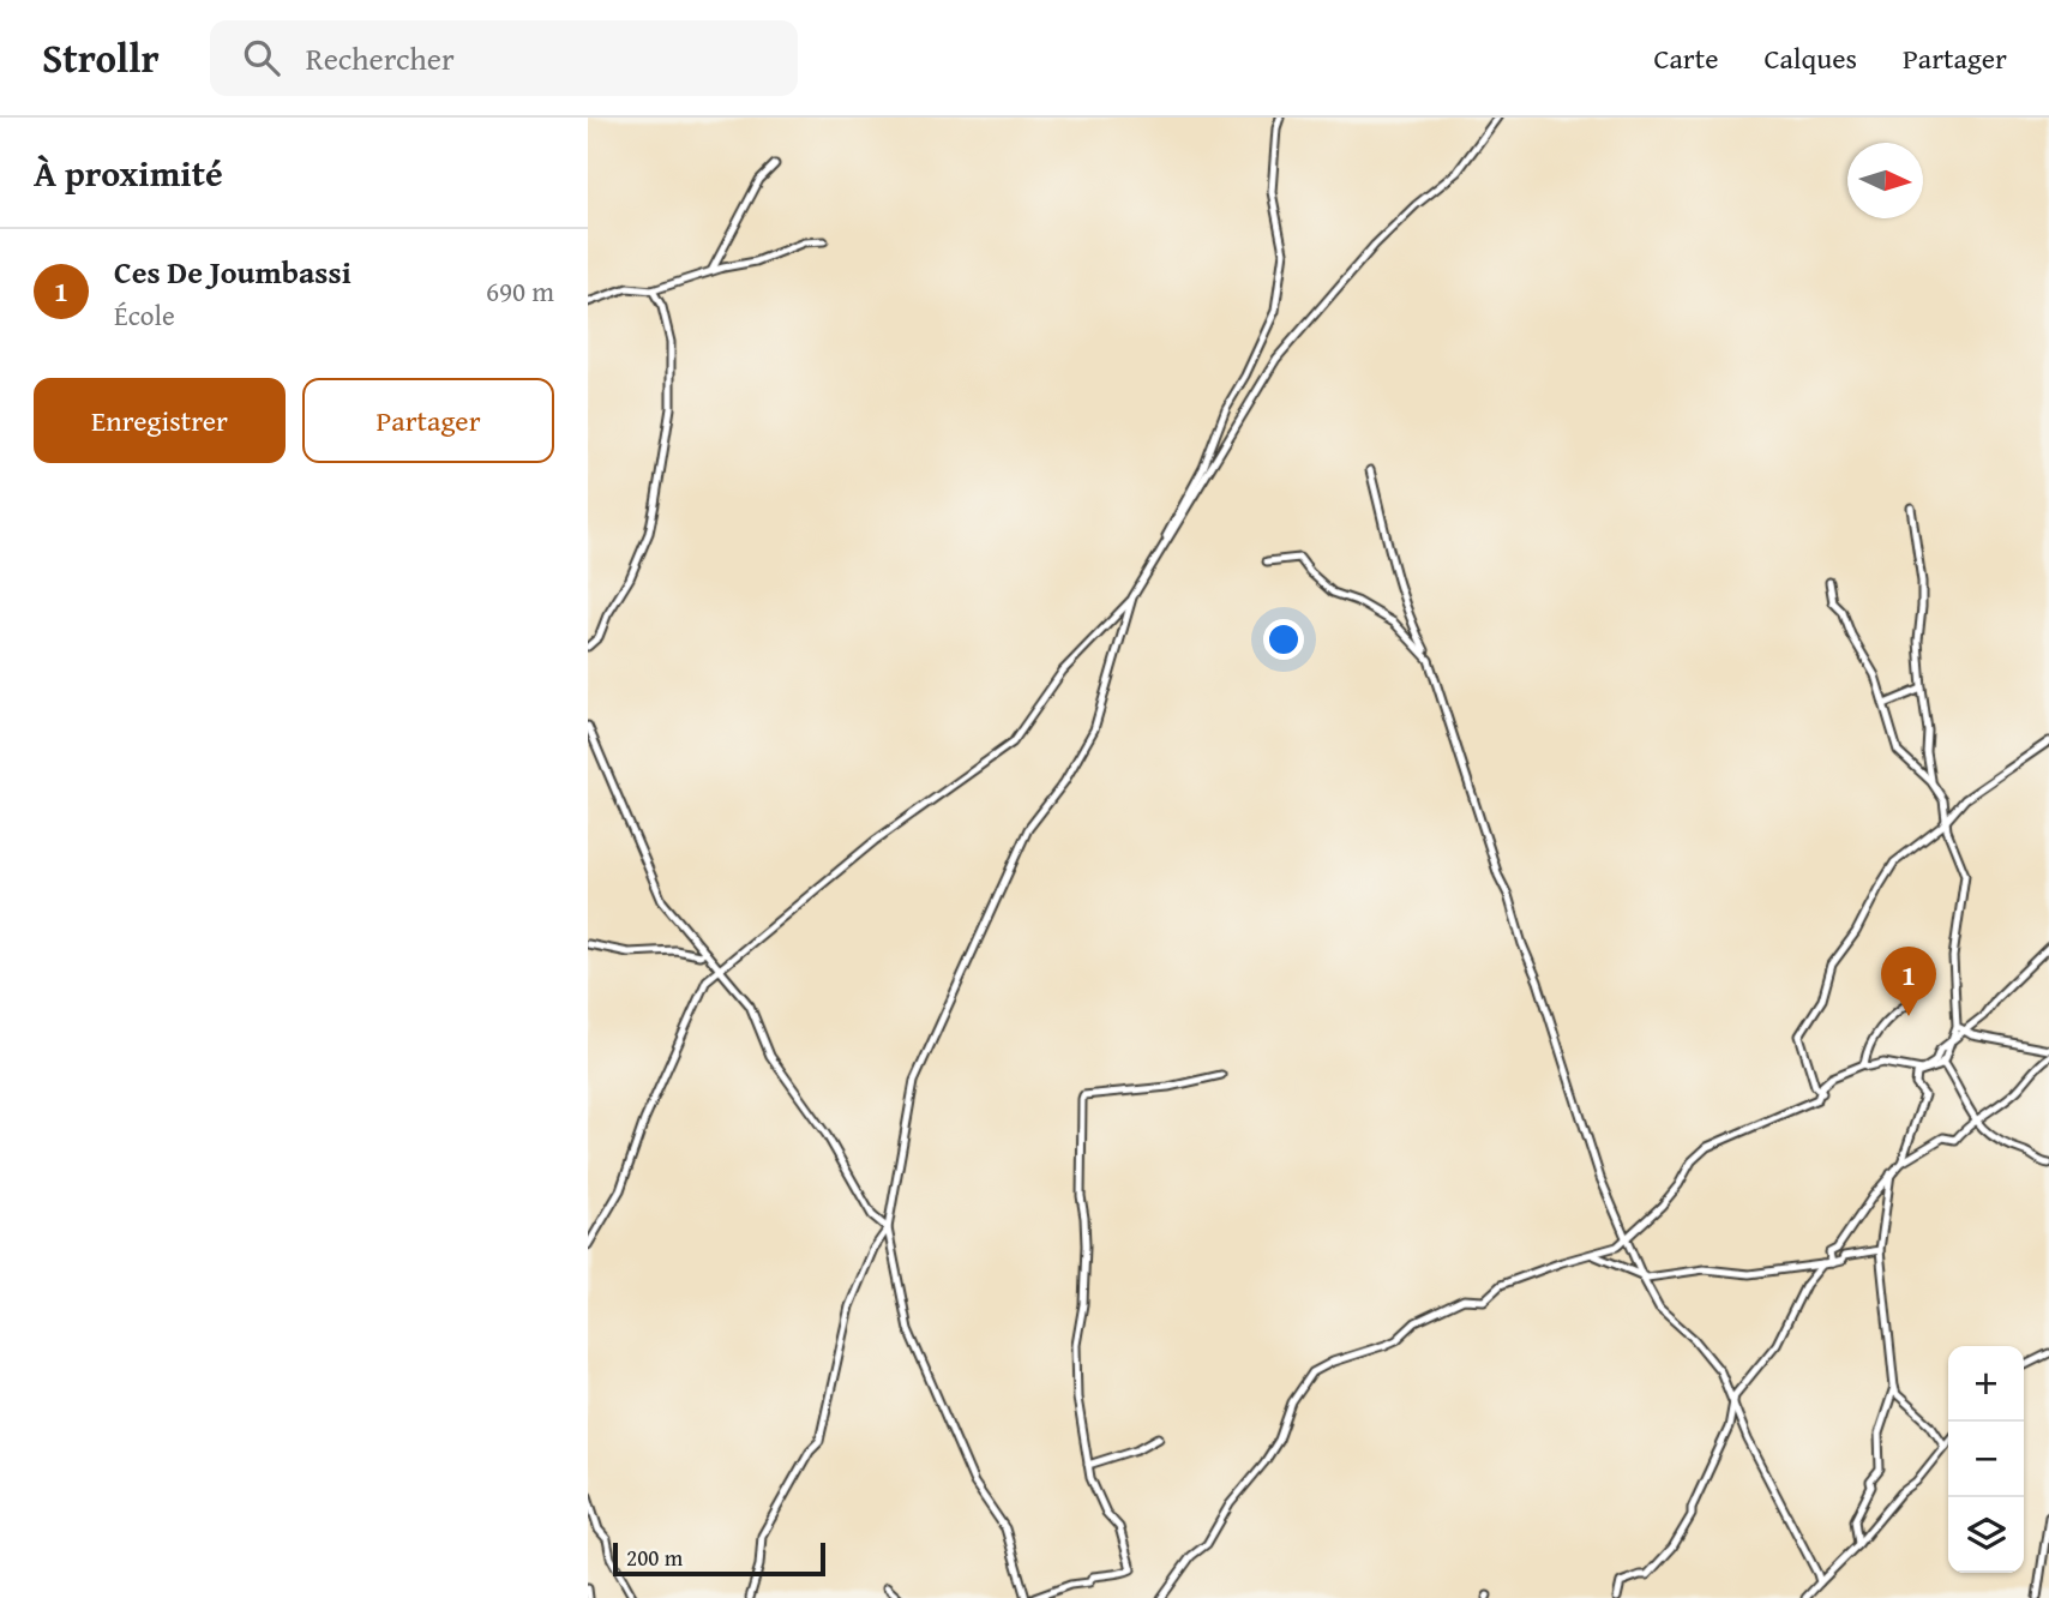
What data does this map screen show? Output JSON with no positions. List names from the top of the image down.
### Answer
{
  "scale_bar": "200 m",
  "north": "right",
  "page": {
    "header": "Strollr",
    "search": "Rechercher",
    "nav": ["Carte", "Calques", "Partager"],
    "heading": "À proximité",
    "list": [
      {
        "mark": "1",
        "name": "Ces De Joumbassi",
        "note": "École",
        "value": "690 m"
      }
    ],
    "buttons": ["Enregistrer", "Partager"],
    "pins": "1",
    "map_buttons": ["+", "−"],
    "scale": "200 m"
  }
}
